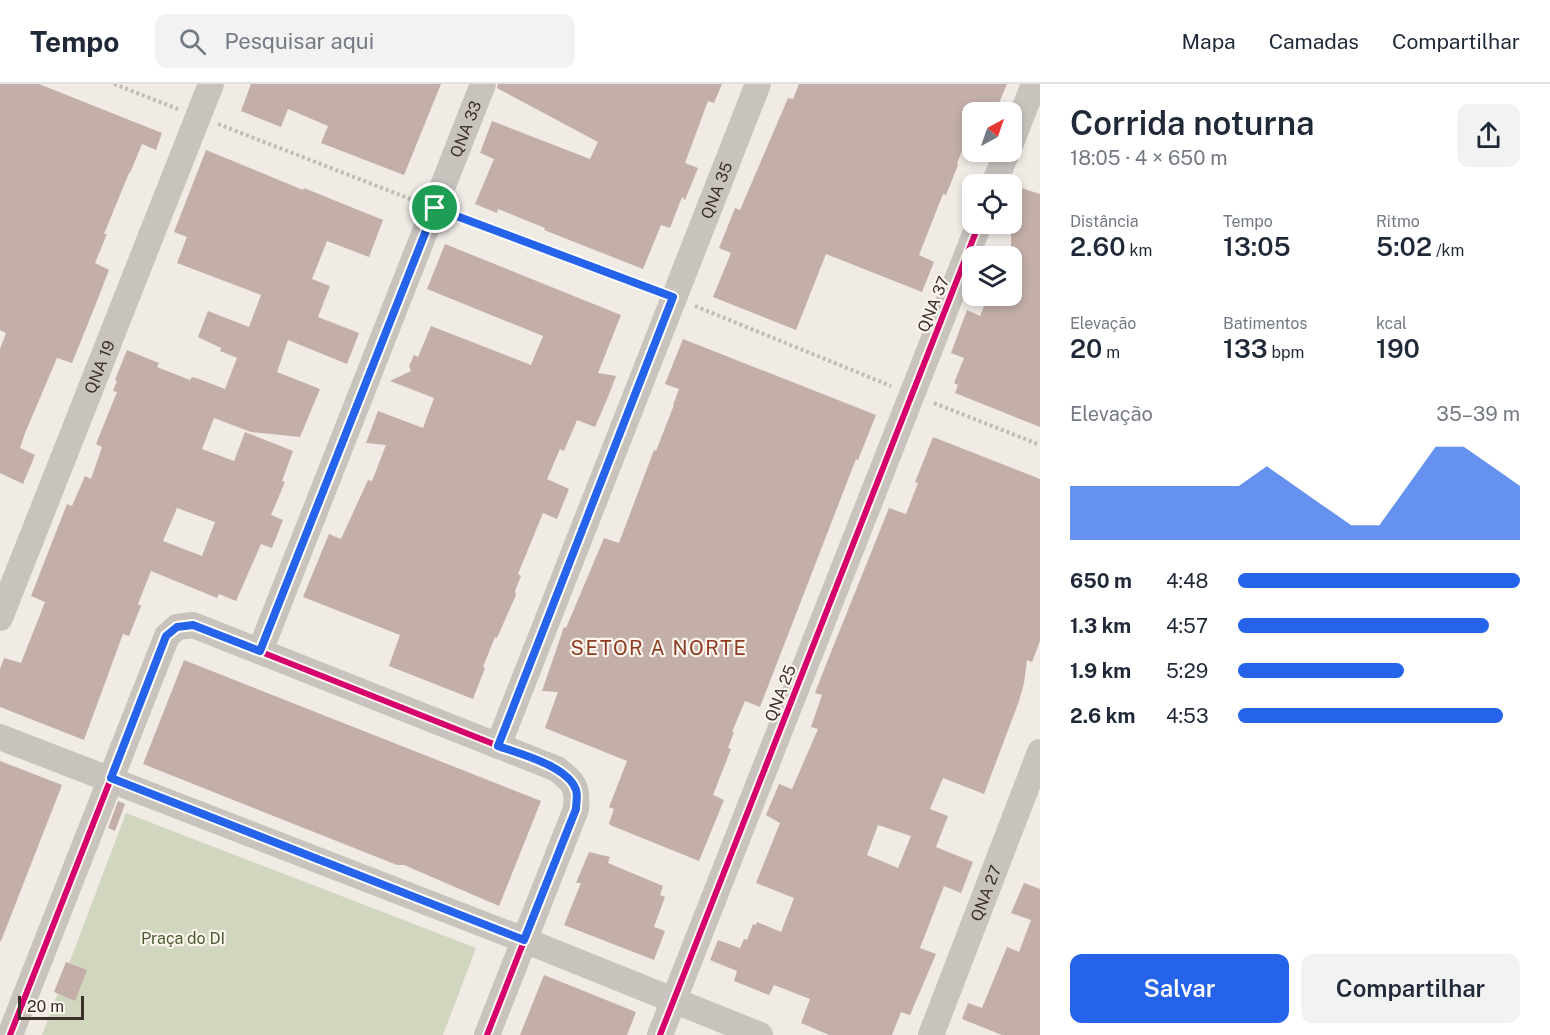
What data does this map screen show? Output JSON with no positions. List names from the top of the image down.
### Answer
{
  "streets": {
    "street": [
      "QNA 33",
      "QNA 35",
      "QNA 37",
      "QNA 19",
      "QNA 25",
      "QNA 27"
    ]
  },
  "crossings": [
    ["QNA 37", "QNA 25"]
  ],
  "districts": ["SETOR A NORTE"],
  "parks": ["Praça do DI"],
  "scale_bar": "20 m",
  "north": "top right",
  "page": {
    "header": "Tempo",
    "search": "Pesquisar aqui",
    "nav": ["Mapa", "Camadas", "Compartilhar"],
    "heading": ["Corrida noturna", "18:05 · 4 × 650 m"],
    "stats": [
      ["Distância", "2.60 km"],
      ["Tempo", "13:05"],
      ["Ritmo", "5:02 /km"],
      ["Elevação", "20 m"],
      ["Batimentos", "133 bpm"],
      ["kcal", "190"]
    ],
    "chart": ["Elevação", "35–39 m"],
    "list": [
      {
        "name": "650 m",
        "note": "4:48"
      },
      {
        "name": "1.3 km",
        "note": "4:57"
      },
      {
        "name": "1.9 km",
        "note": "5:29"
      },
      {
        "name": "2.6 km",
        "note": "4:53"
      }
    ],
    "buttons": ["Salvar", "Compartilhar"],
    "scale": "20 m"
  }
}
